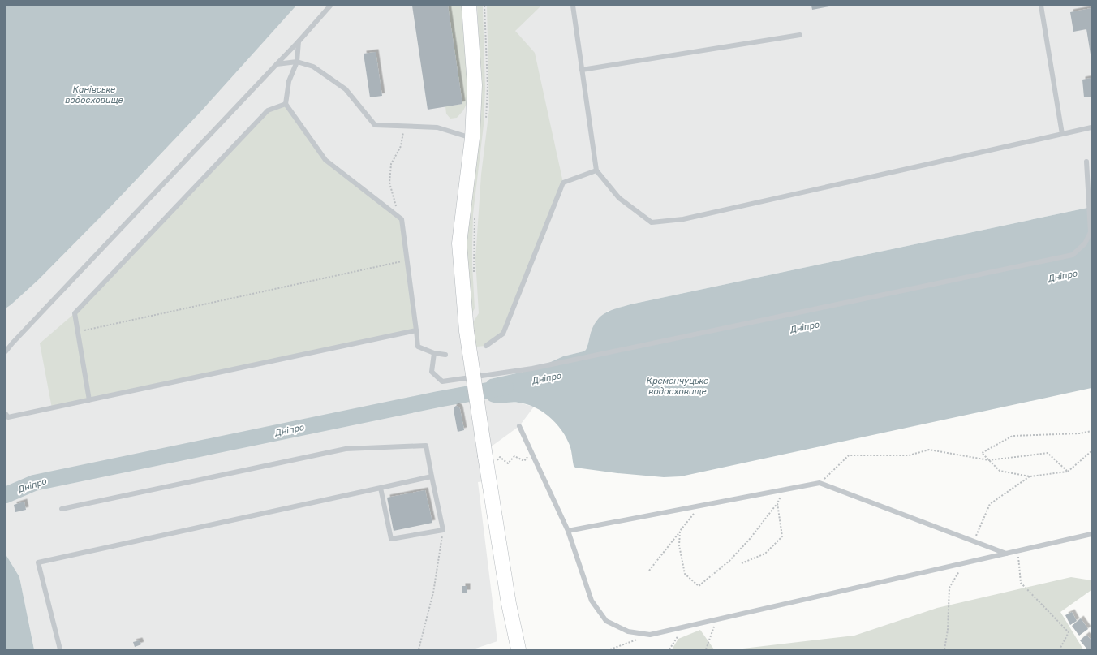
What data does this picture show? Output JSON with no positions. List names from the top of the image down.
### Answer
{
  "water": ["Канівське водосховище", "Дніпро", "Кременчуцьке водосховище"]
}
